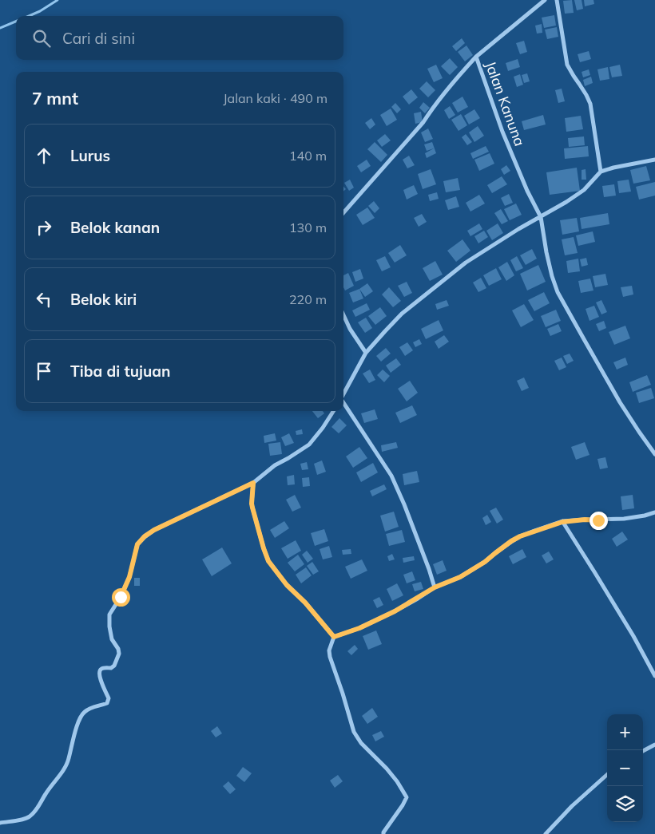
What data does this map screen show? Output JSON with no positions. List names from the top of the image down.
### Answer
{
  "streets": {
    "street": ["Jalan Kanuna"]
  },
  "page": {
    "search": "Cari di sini",
    "heading": ["7 mnt", "Jalan kaki · 490 m"],
    "list": [
      ["Lurus", "140 m"],
      ["Belok kanan", "130 m"],
      ["Belok kiri", "220 m"],
      "Tiba di tujuan"
    ],
    "map_buttons": ["+", "−"]
  }
}
